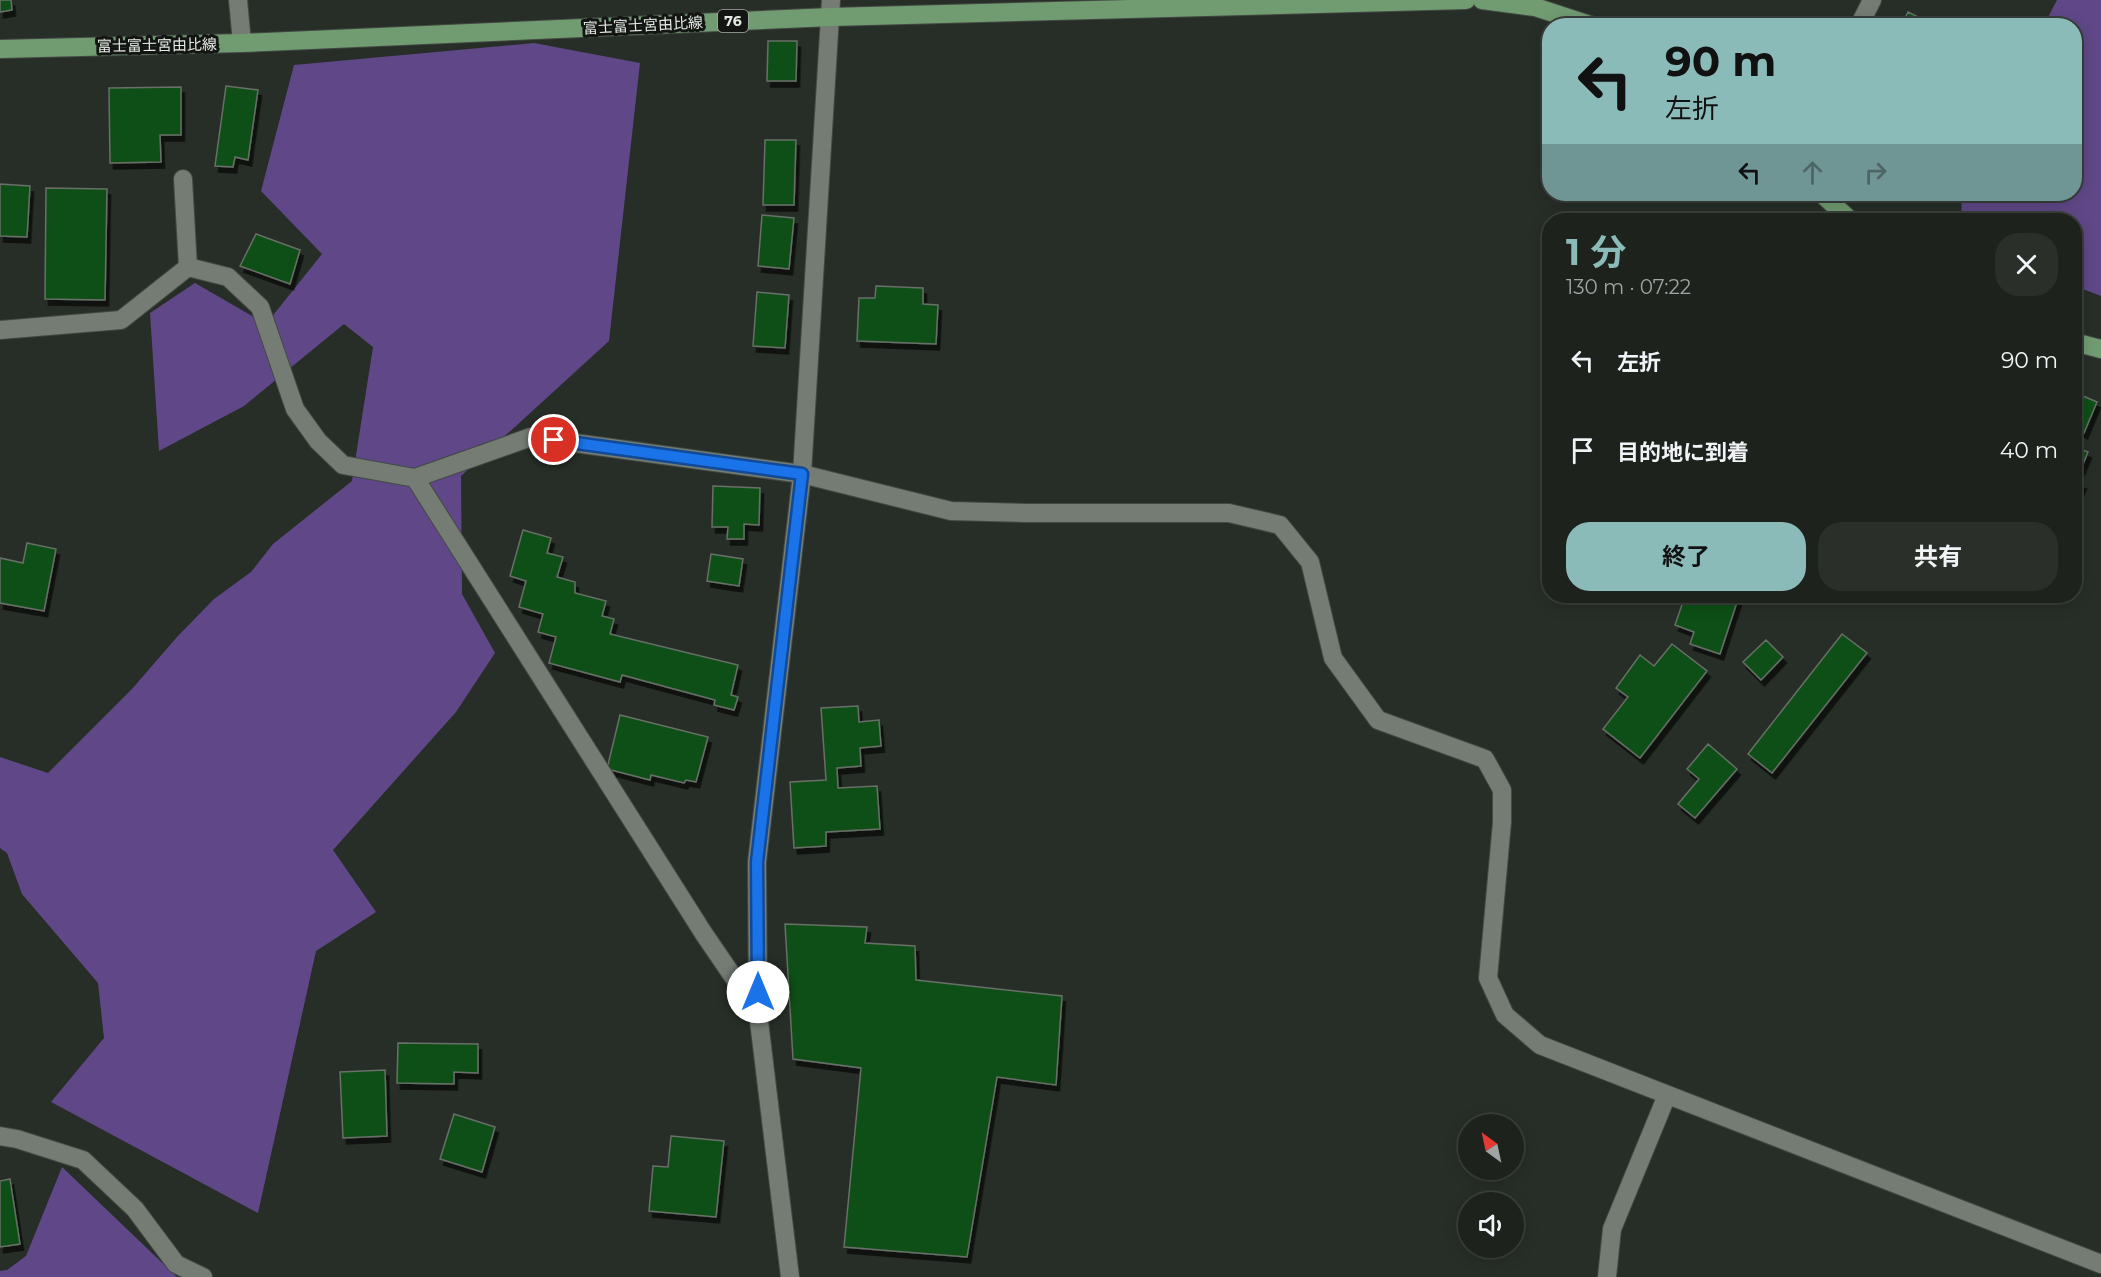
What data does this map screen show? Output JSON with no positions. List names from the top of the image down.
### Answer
{
  "streets": {
    "main road": ["76", "富士富士宮由比線"]
  },
  "north": "top left",
  "page": {
    "turn": ["90 m", "左折"],
    "heading": ["1 分", "130 m · 07:22"],
    "list": [
      {
        "name": "左折",
        "value": "90 m"
      },
      {
        "name": "目的地に到着",
        "value": "40 m"
      }
    ],
    "buttons": ["終了", "共有"]
  }
}
